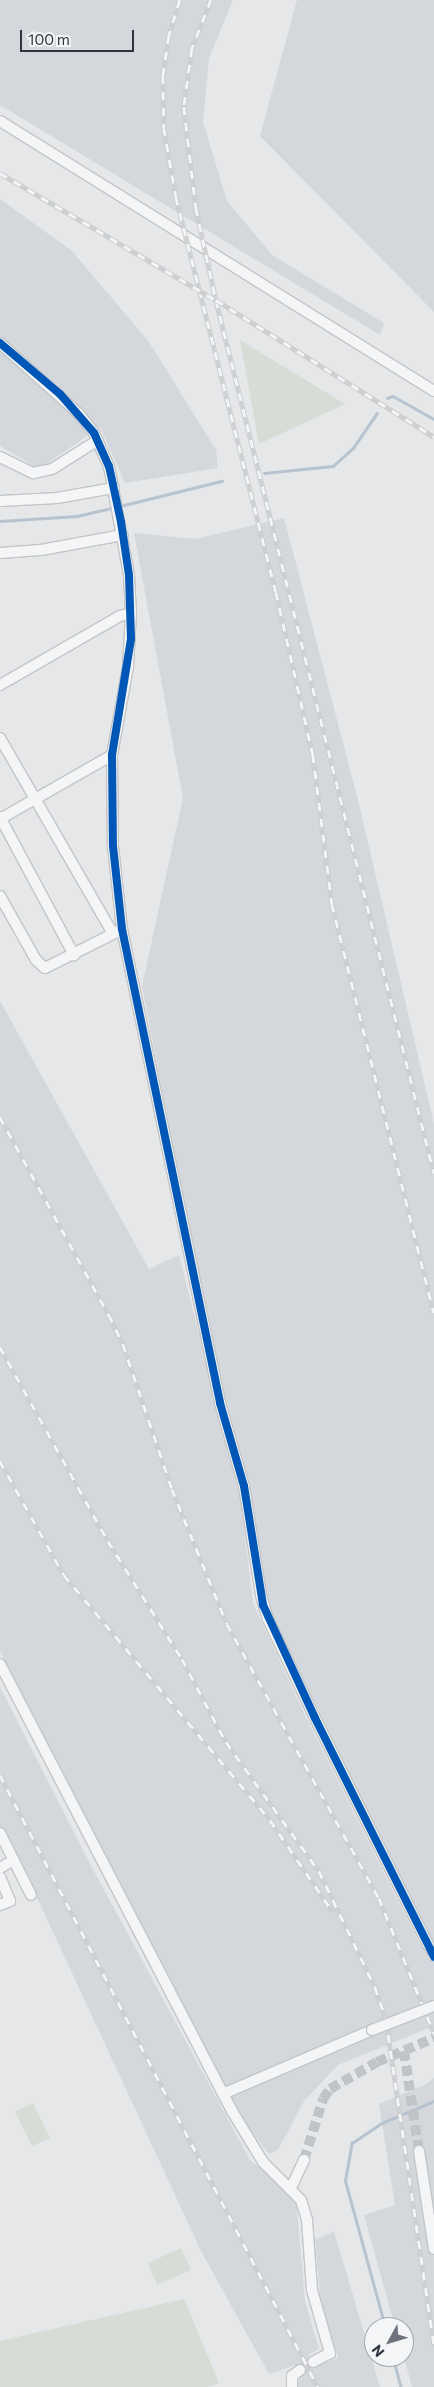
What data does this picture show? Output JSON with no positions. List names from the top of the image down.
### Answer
{
  "scale_bar": "100 m",
  "north": "bottom left"
}
